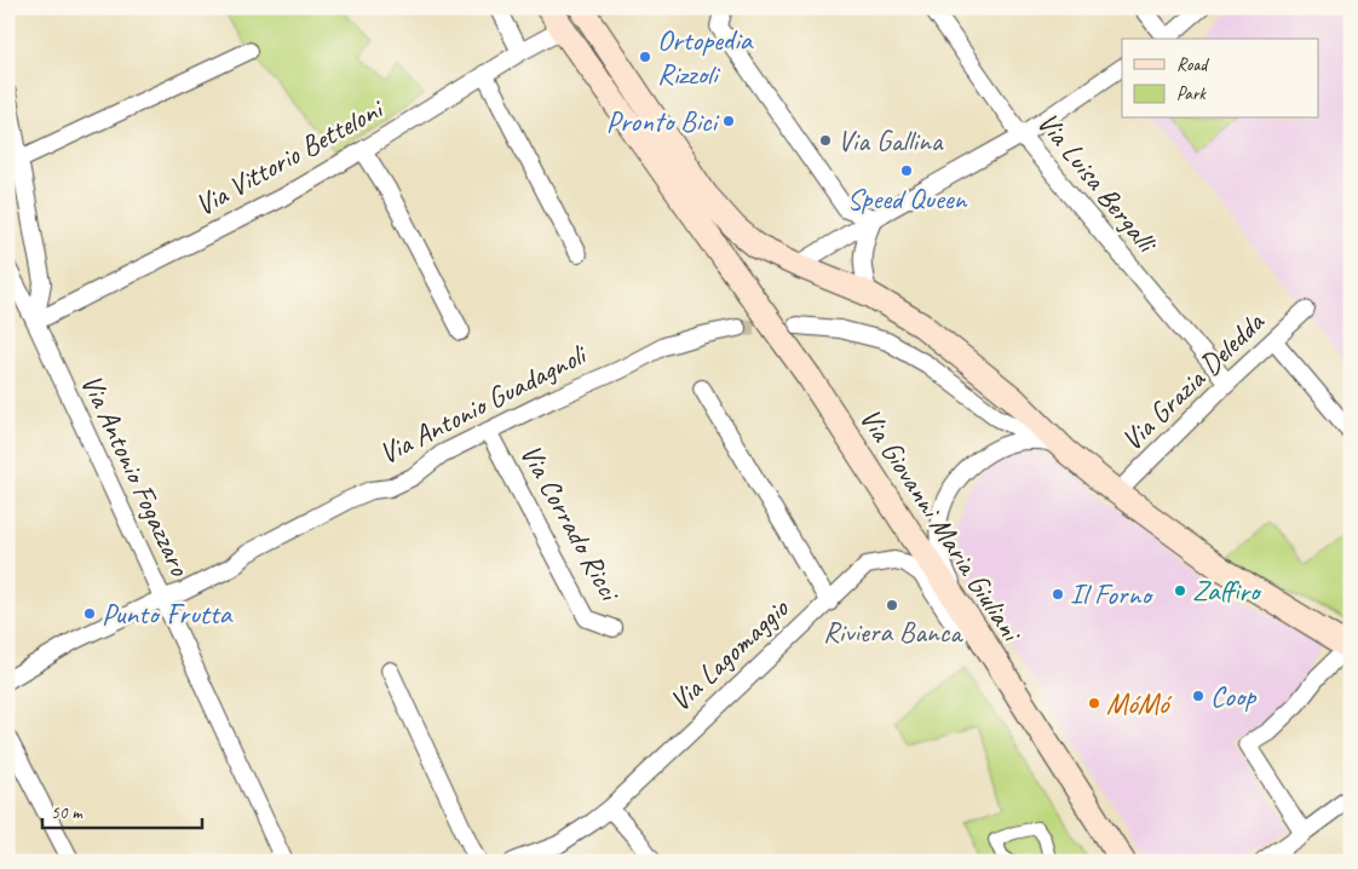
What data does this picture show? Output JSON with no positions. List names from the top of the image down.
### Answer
{
  "streets": {
    "main road": ["Via Giovanni Maria Giuliani"],
    "street": [
      "Via Vittorio Betteloni",
      "Via Luisa Bergalli",
      "Via Grazia Deledda",
      "Via Antonio Guadagnoli",
      "Via Antonio Fogazzaro",
      "Via Corrado Ricci",
      "Via Lagomaggio"
    ]
  },
  "crossings": [
    ["Via Vittorio Betteloni", "Via Antonio Fogazzaro"],
    ["Via Vittorio Betteloni", "Via Giovanni Maria Giuliani"],
    ["Via Luisa Bergalli", "Via Grazia Deledda"],
    ["Via Antonio Guadagnoli", "Via Antonio Fogazzaro"],
    ["Via Antonio Guadagnoli", "Via Corrado Ricci"],
    ["Via Giovanni Maria Giuliani", "Via Lagomaggio"]
  ],
  "places": [
    "Ortopedia Rizzoli",
    "Pronto Bici",
    "Via Gallina",
    "Speed Queen",
    "Zaffiro",
    "Il Forno",
    "Riviera Banca",
    "Punto Frutta",
    "Coop",
    "MóMó"
  ],
  "legend": ["Road", "Park"],
  "scale_bar": "50 m"
}
